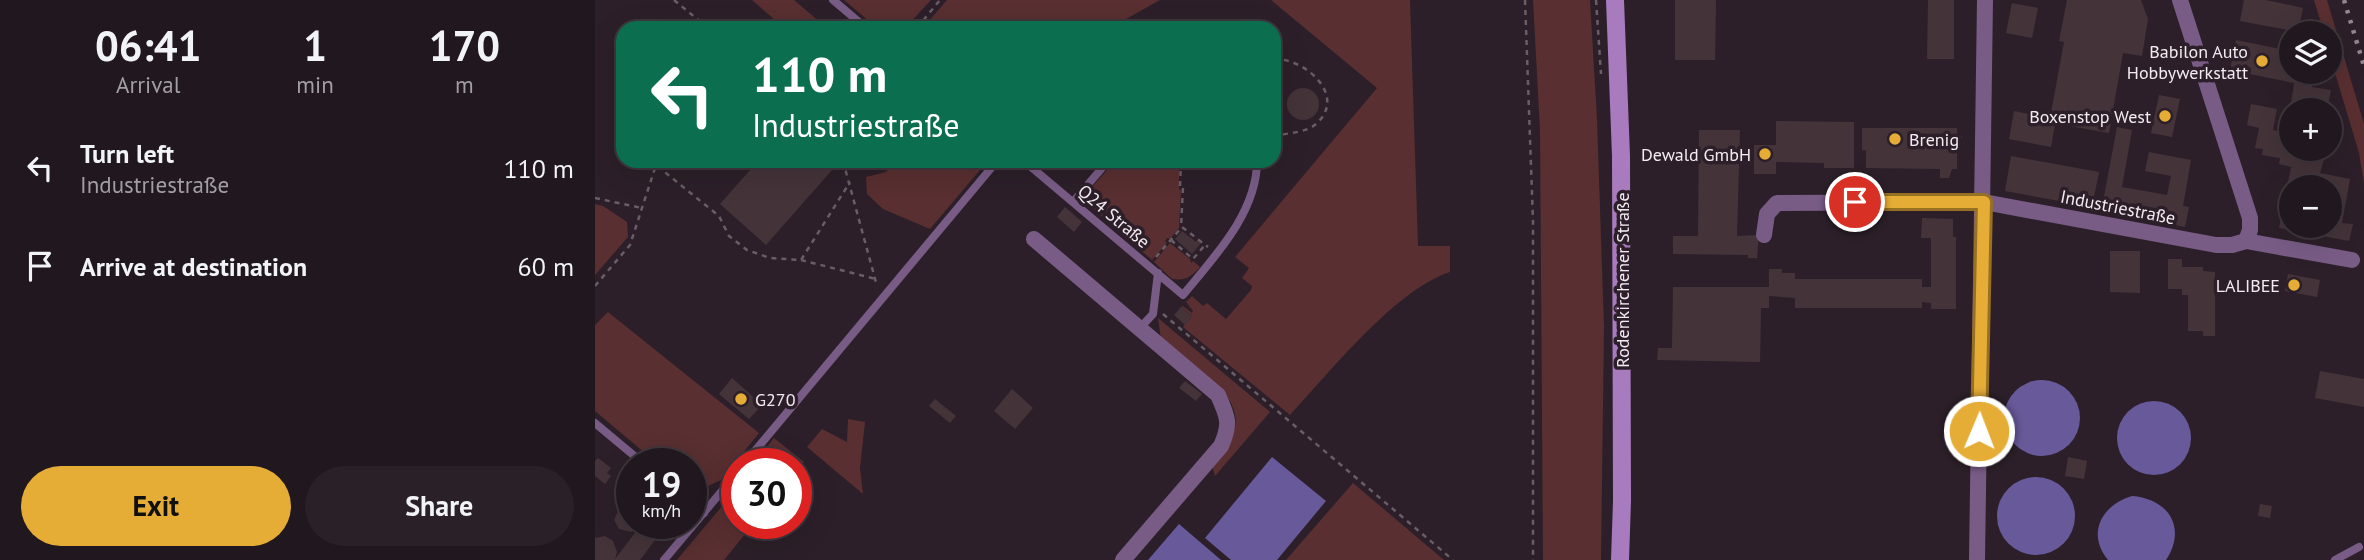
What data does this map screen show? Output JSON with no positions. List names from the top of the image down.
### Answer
{
  "streets": {
    "main road": ["Rodenkirchener Straße"],
    "street": ["Industriestraße"],
    "lane": ["Q24 Straße"]
  },
  "places": [
    "Babilon Auto Hobbywerkstatt",
    "Boxenstop West",
    "Brenig",
    "Dewald GmbH",
    "LALIBEE",
    "G270"
  ],
  "page": {
    "eta": [
      "06:41",
      "Arrival",
      "1",
      "min",
      "170",
      "m"
    ],
    "map_buttons": ["+", "−"],
    "turn": ["110 m", "Industriestraße"],
    "list": [
      {
        "name": "Turn left",
        "note": "Industriestraße",
        "value": "110 m"
      },
      {
        "name": "Arrive at destination",
        "value": "60 m"
      }
    ],
    "speed": "19 km/h",
    "limit": "30",
    "buttons": ["Exit", "Share"]
  }
}
